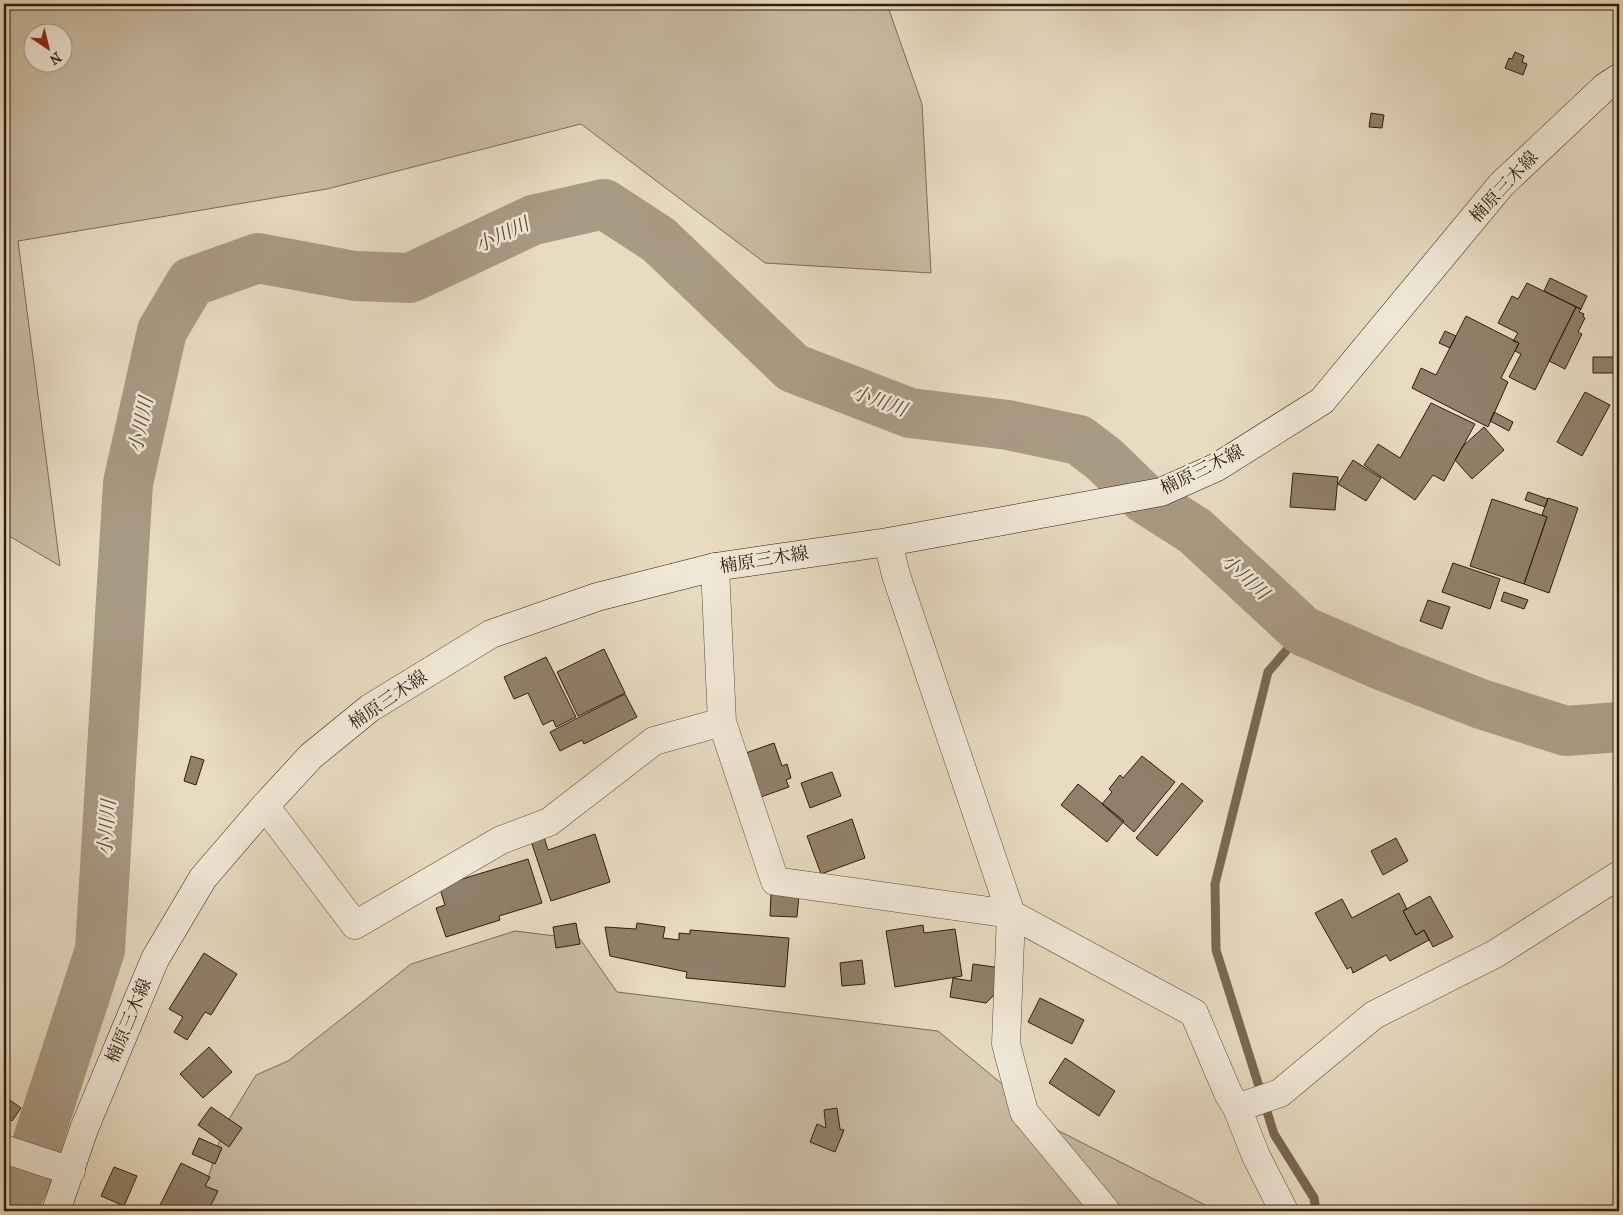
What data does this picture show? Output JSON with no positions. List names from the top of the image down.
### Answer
{
  "streets": {
    "street": ["楠原三木線"]
  },
  "water": ["小川川"],
  "north": "bottom right"
}
